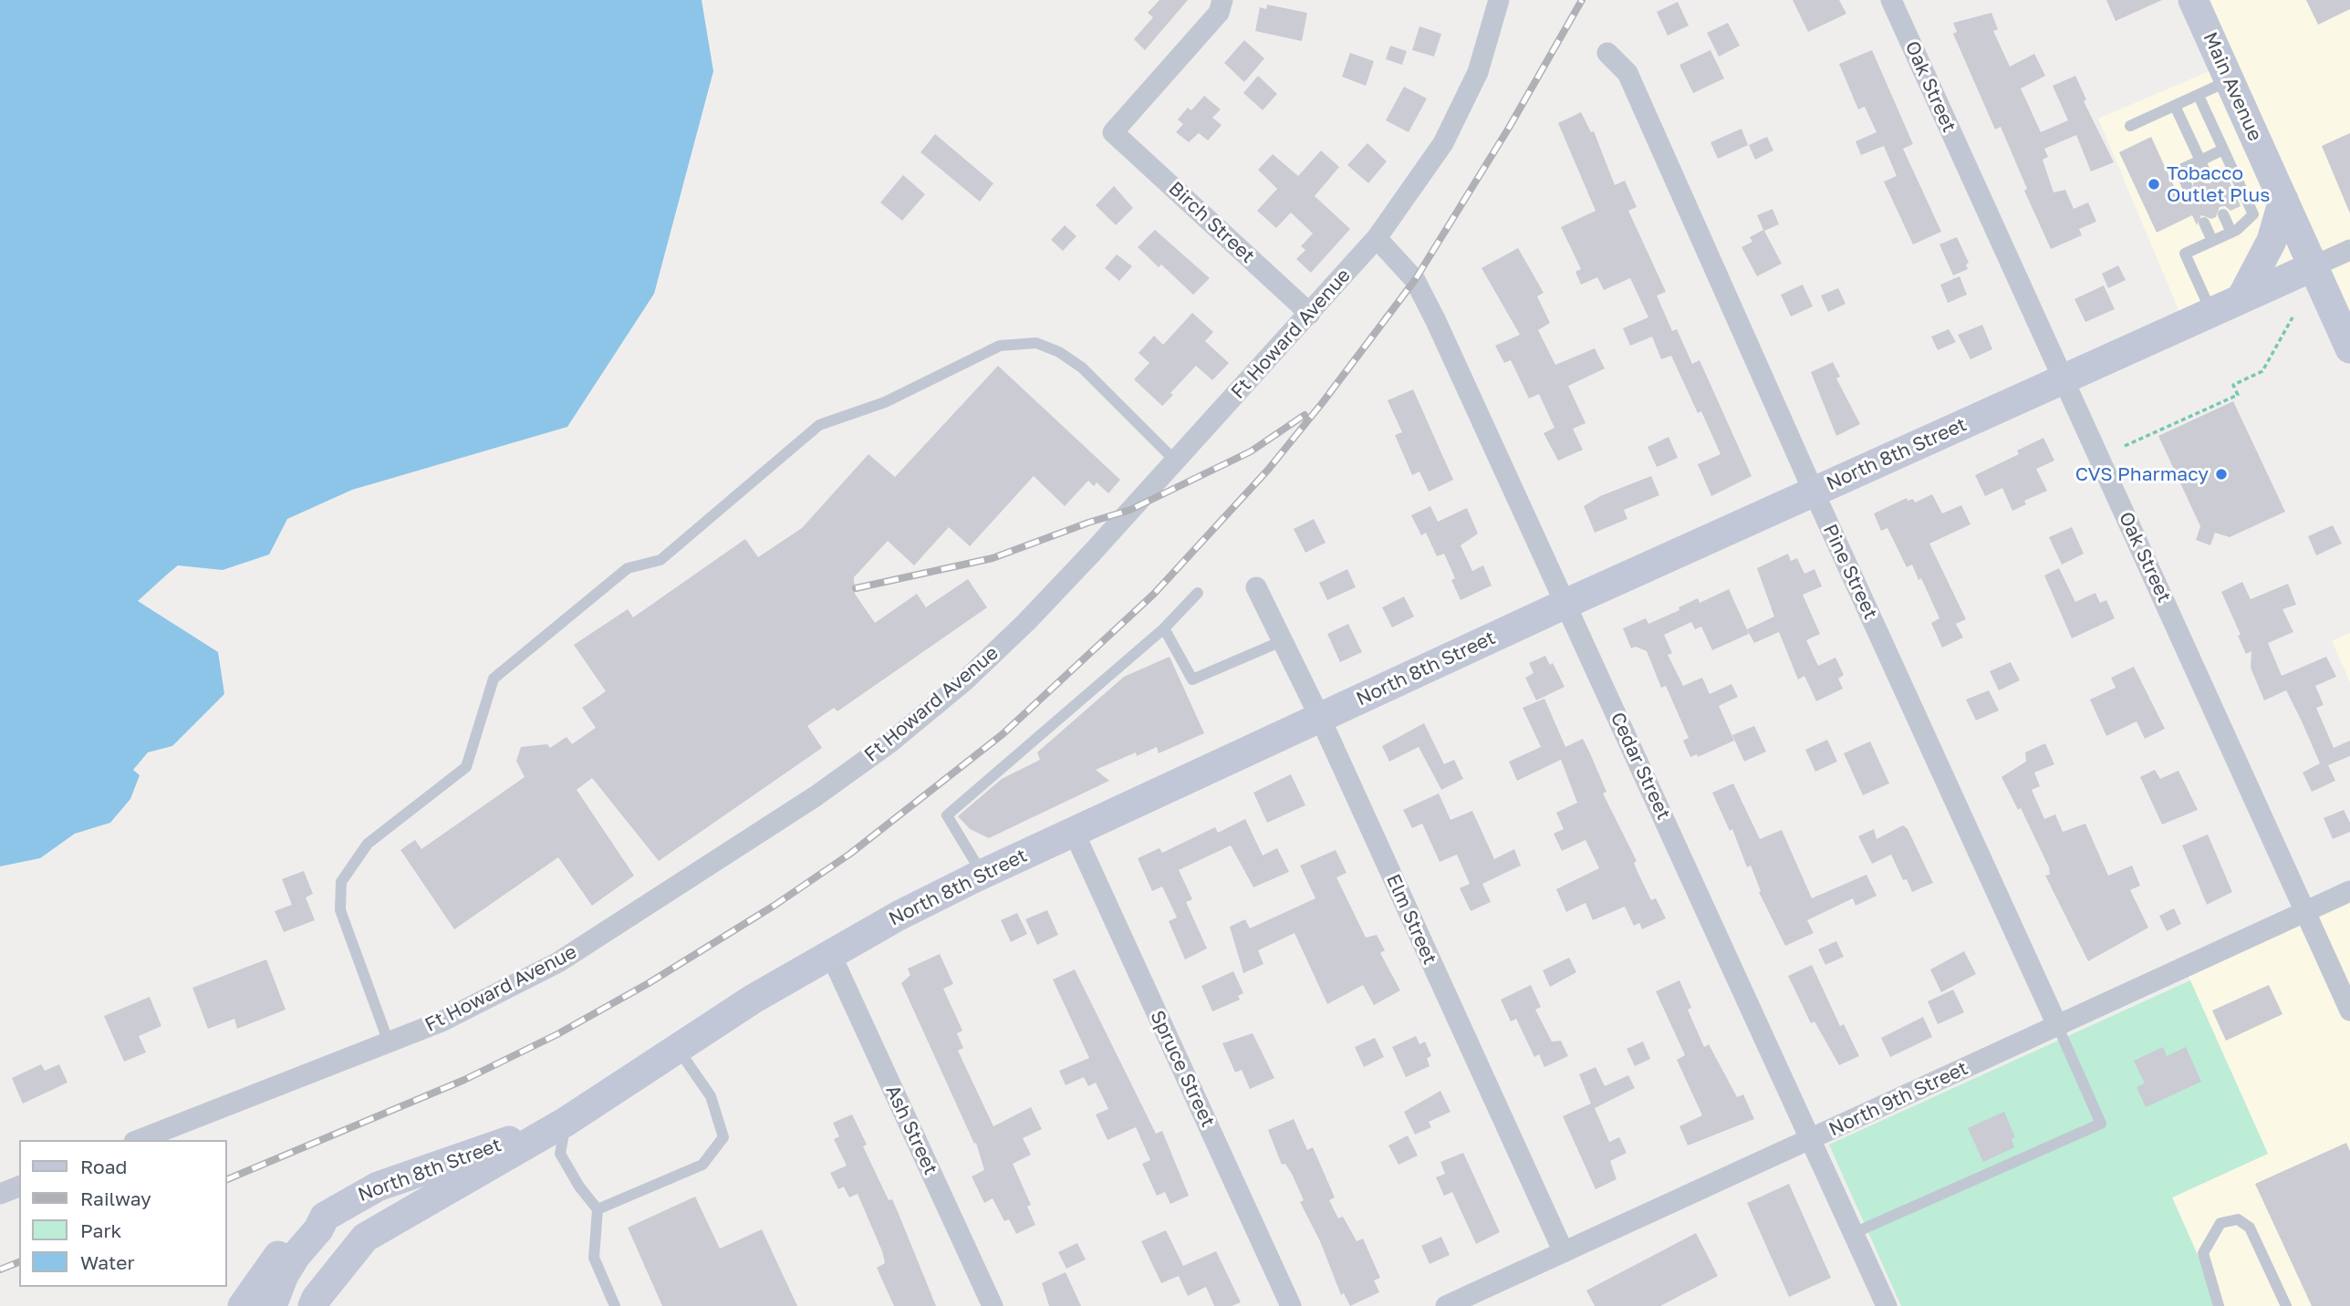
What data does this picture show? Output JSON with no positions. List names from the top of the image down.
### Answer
{
  "streets": {
    "main road": ["Main Avenue", "North 8th Street"],
    "street": [
      "Oak Street",
      "Birch Street",
      "Ft Howard Avenue",
      "Pine Street",
      "Cedar Street",
      "Elm Street",
      "Spruce Street",
      "North 9th Street",
      "Ash Street"
    ]
  },
  "crossings": [
    ["Oak Street", "North 8th Street"],
    ["Oak Street", "North 9th Street"],
    ["Main Avenue", "North 8th Street"],
    ["Birch Street", "Ft Howard Avenue"],
    ["Ft Howard Avenue", "Cedar Street"],
    ["North 8th Street", "Pine Street"],
    ["North 8th Street", "Cedar Street"],
    ["North 8th Street", "Elm Street"],
    ["North 8th Street", "Spruce Street"],
    ["North 8th Street", "Ash Street"],
    ["Pine Street", "North 9th Street"],
    ["Cedar Street", "North 9th Street"],
    ["Elm Street", "North 9th Street"]
  ],
  "places": ["Tobacco Outlet Plus", "CVS Pharmacy"],
  "legend": [
    "Road",
    "Railway",
    "Park",
    "Water"
  ]
}
